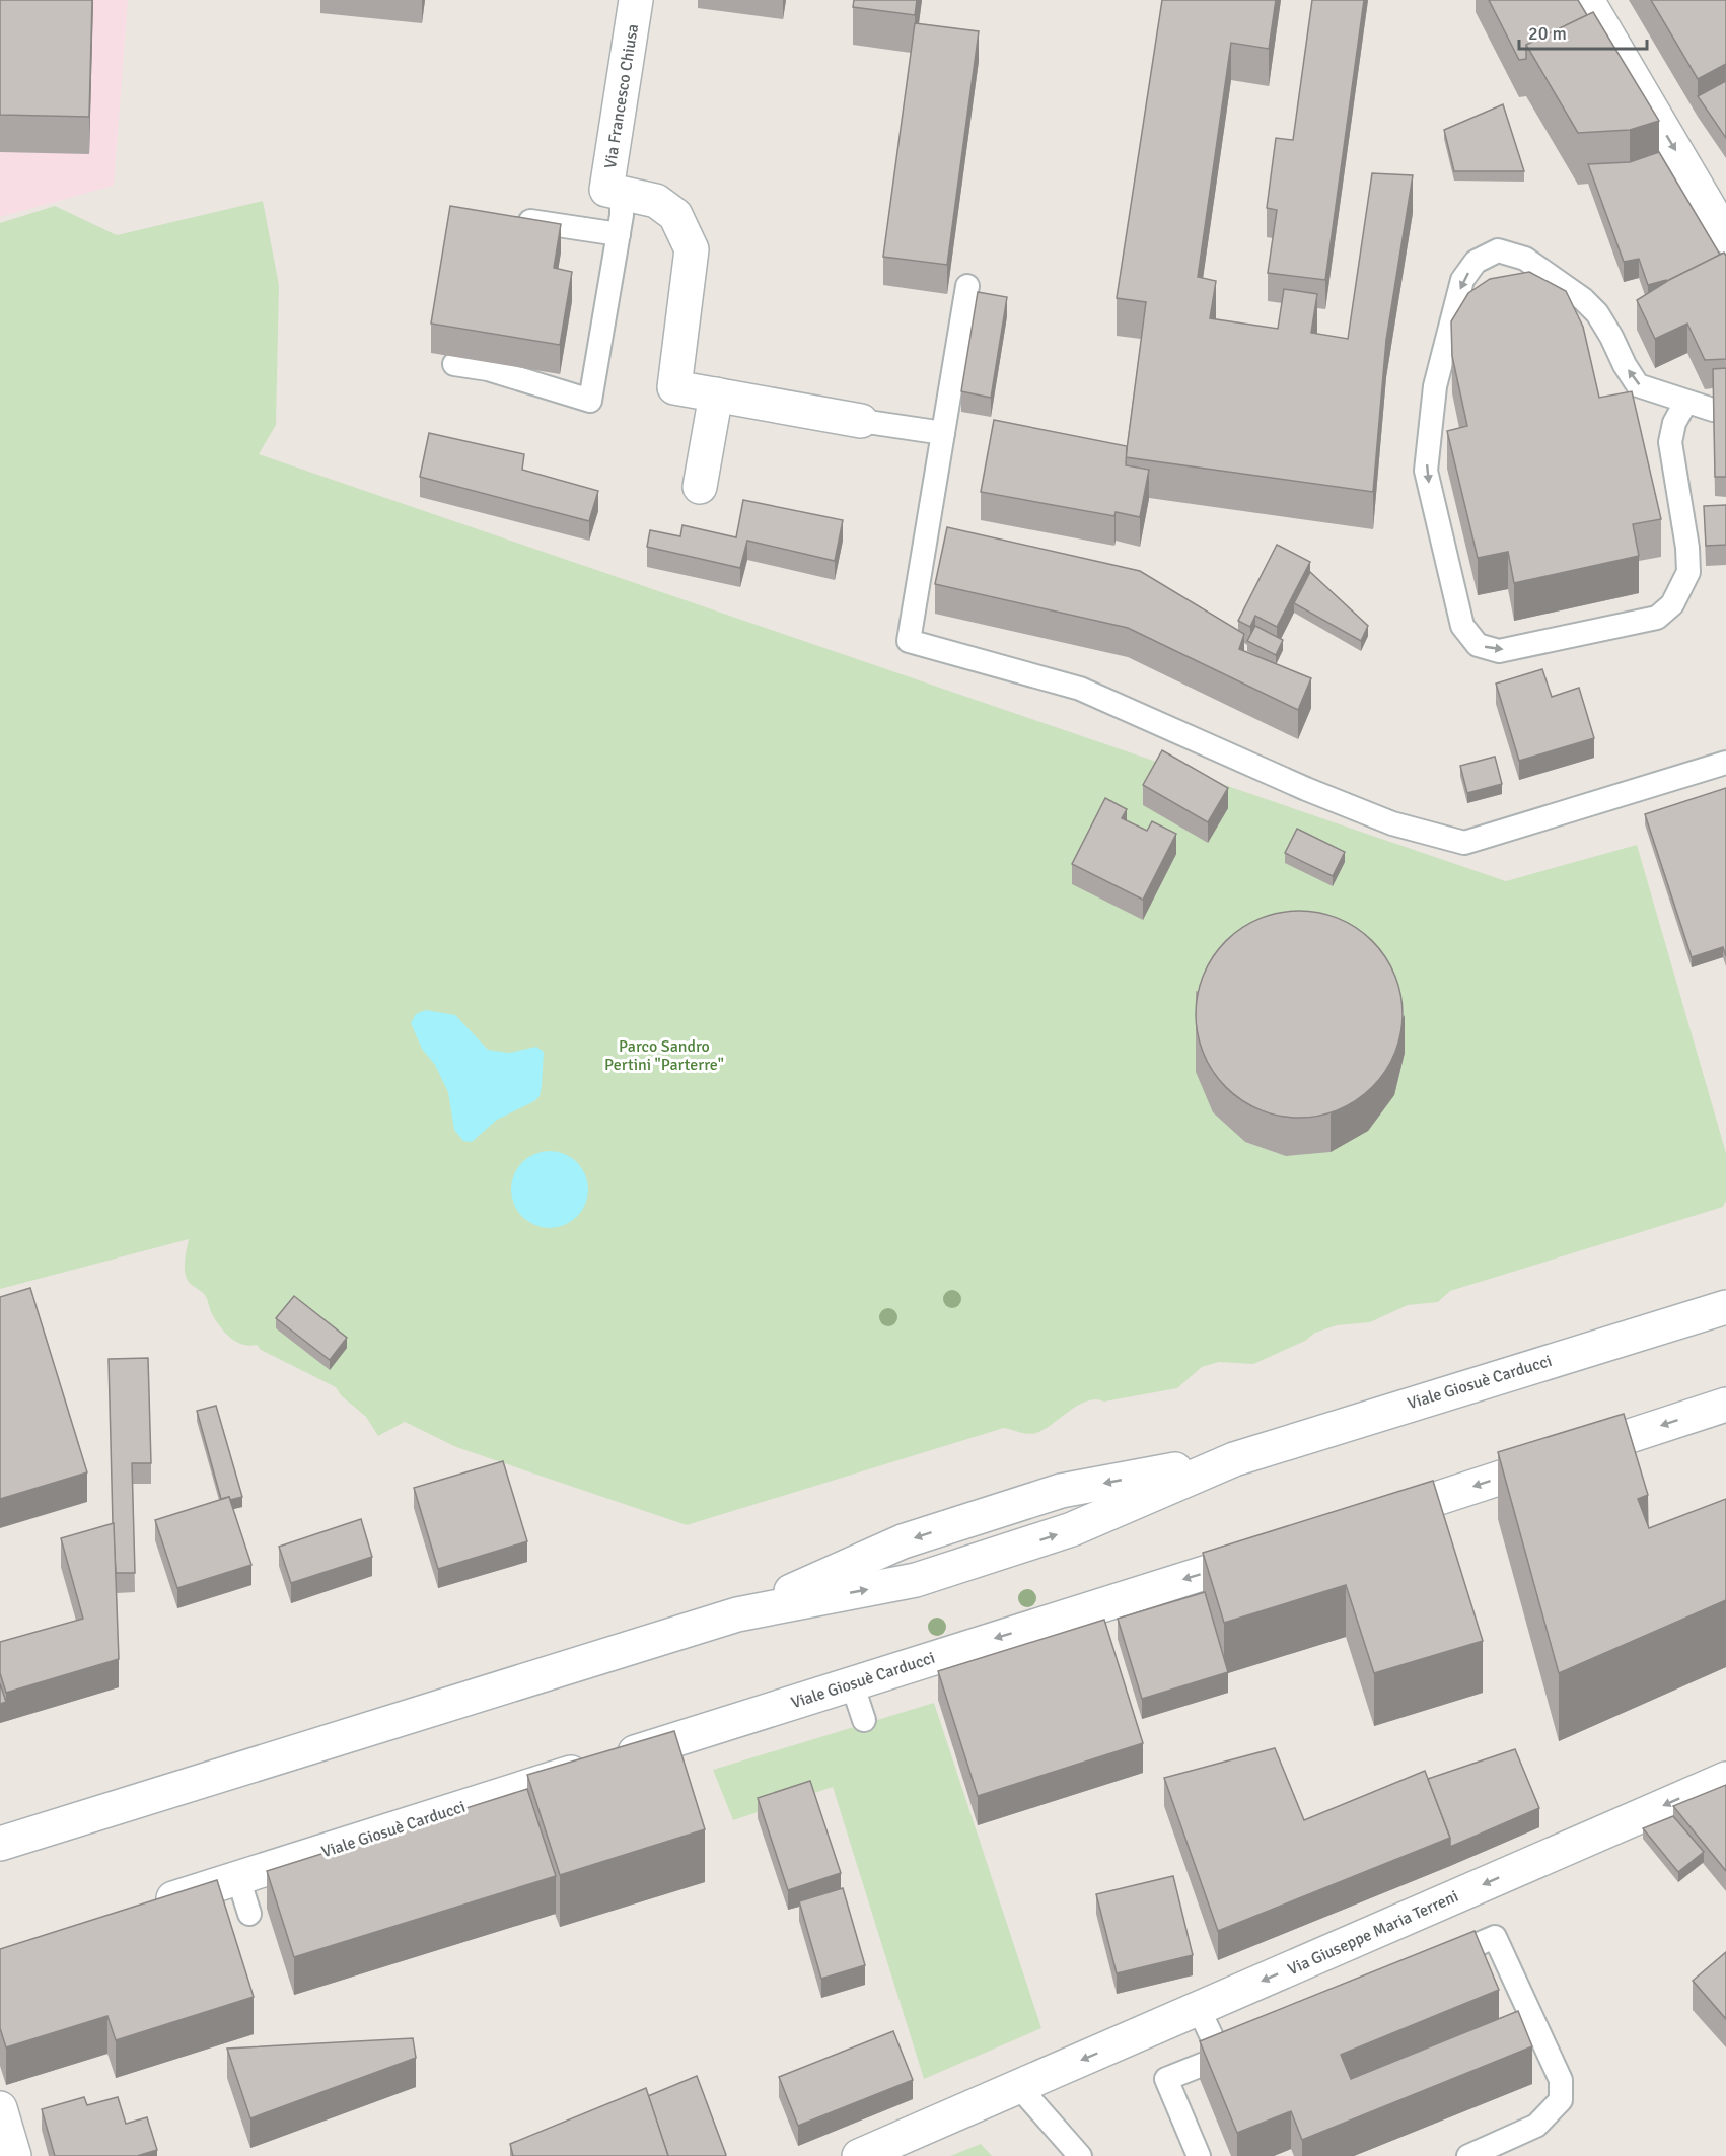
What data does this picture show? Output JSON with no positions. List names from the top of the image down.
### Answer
{
  "streets": {
    "street": ["Via Francesco Chiusa", "Viale Giosuè Carducci", "Via Giuseppe Maria Terreni"]
  },
  "one_way": ["Via Giuseppe Maria Terreni"],
  "parks": ["Parco Sandro Pertini \"Parterre\""],
  "scale_bar": "20 m"
}
